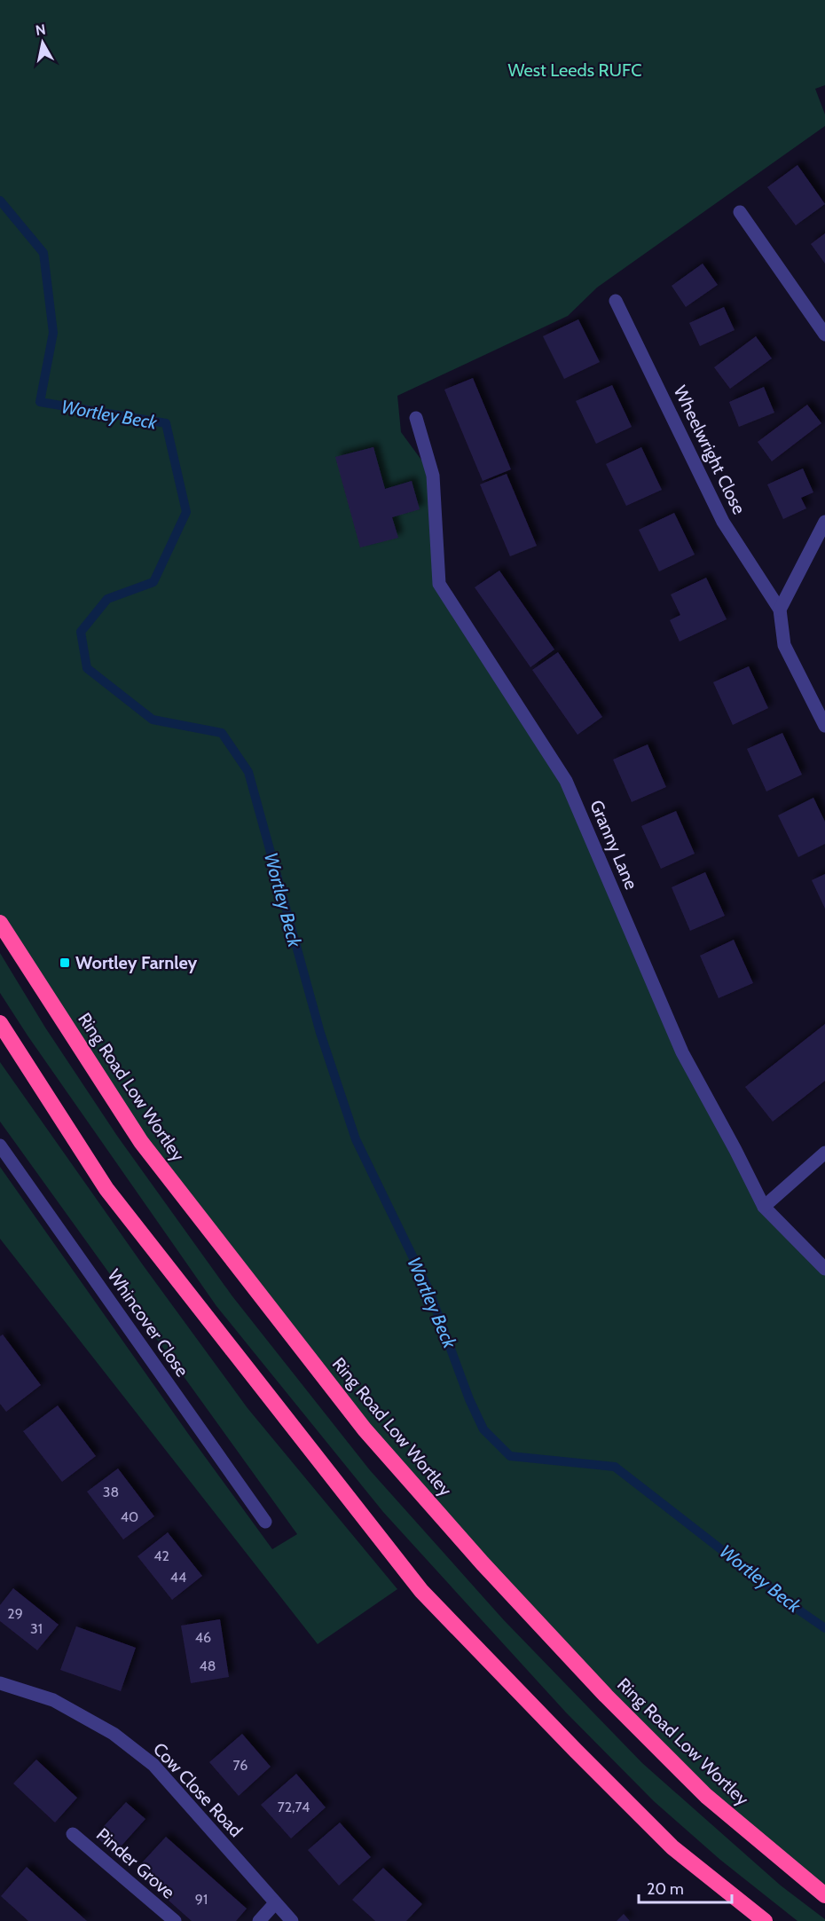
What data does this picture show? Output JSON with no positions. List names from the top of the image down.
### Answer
{
  "streets": {
    "highway": ["Ring Road Low Wortley"],
    "street": [
      "Wheelwright Close",
      "Granny Lane",
      "Whincover Close",
      "Cow Close Road",
      "Pinder Grove"
    ]
  },
  "water": ["Wortley Beck"],
  "parks": ["West Leeds RUFC"],
  "places": {
    "transit": ["Wortley Farnley"]
  },
  "house_numbers": [
    "38",
    "40",
    "42",
    "44",
    "29",
    "31",
    "46",
    "48",
    "76",
    "72,74",
    "91"
  ],
  "scale_bar": "20 m",
  "north": "top"
}
